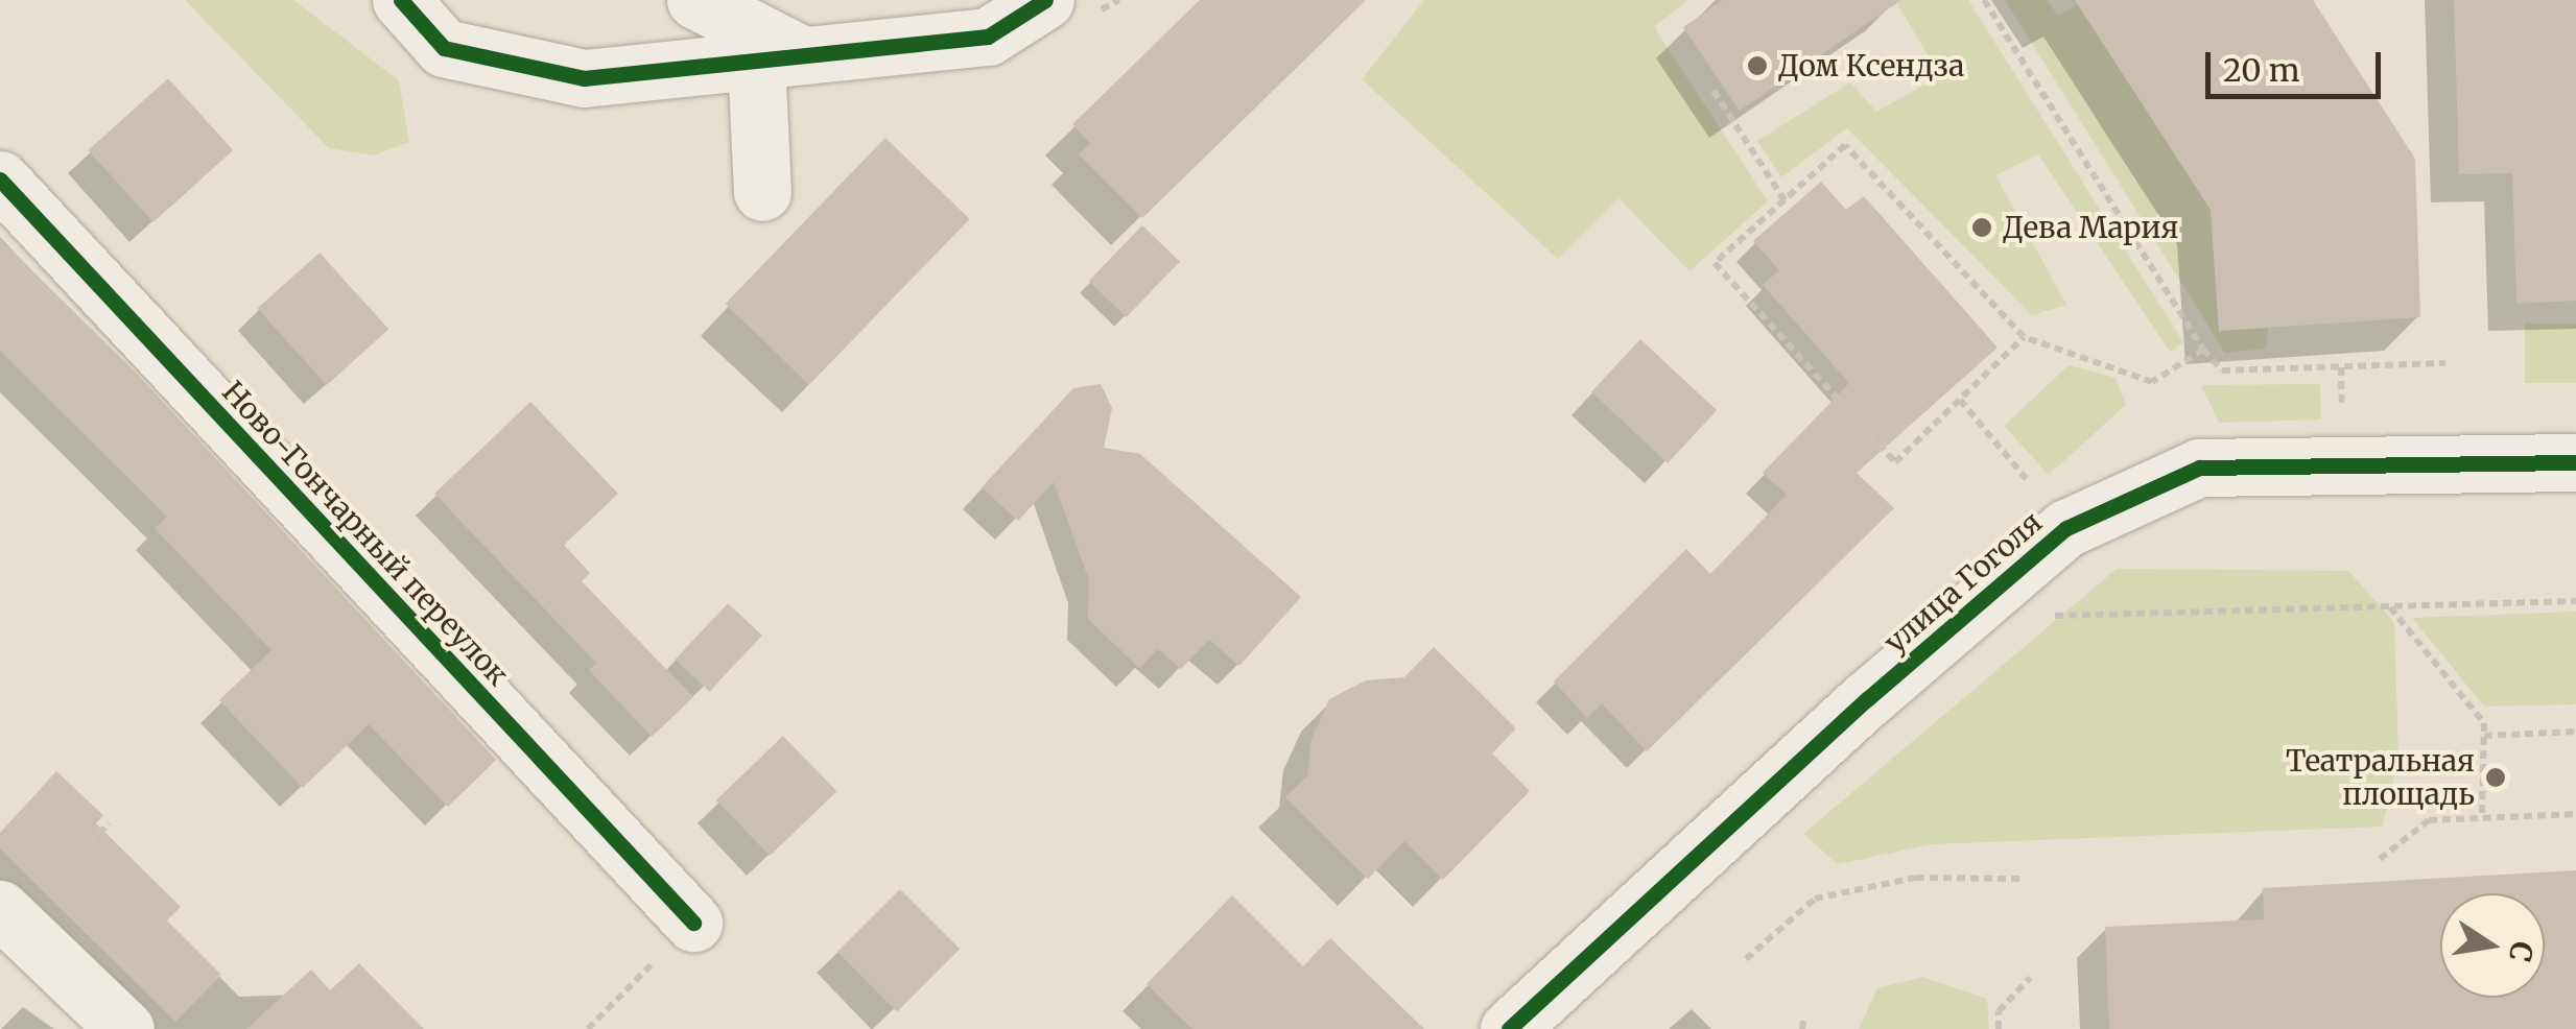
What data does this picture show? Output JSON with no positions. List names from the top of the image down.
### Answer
{
  "streets": {
    "street": ["Ново-Гончарный переулок", "улица Гоголя"]
  },
  "places": ["Дом Ксендза", "Дева Мария", "Театральная площадь"],
  "scale_bar": "20 m",
  "north": "right"
}
